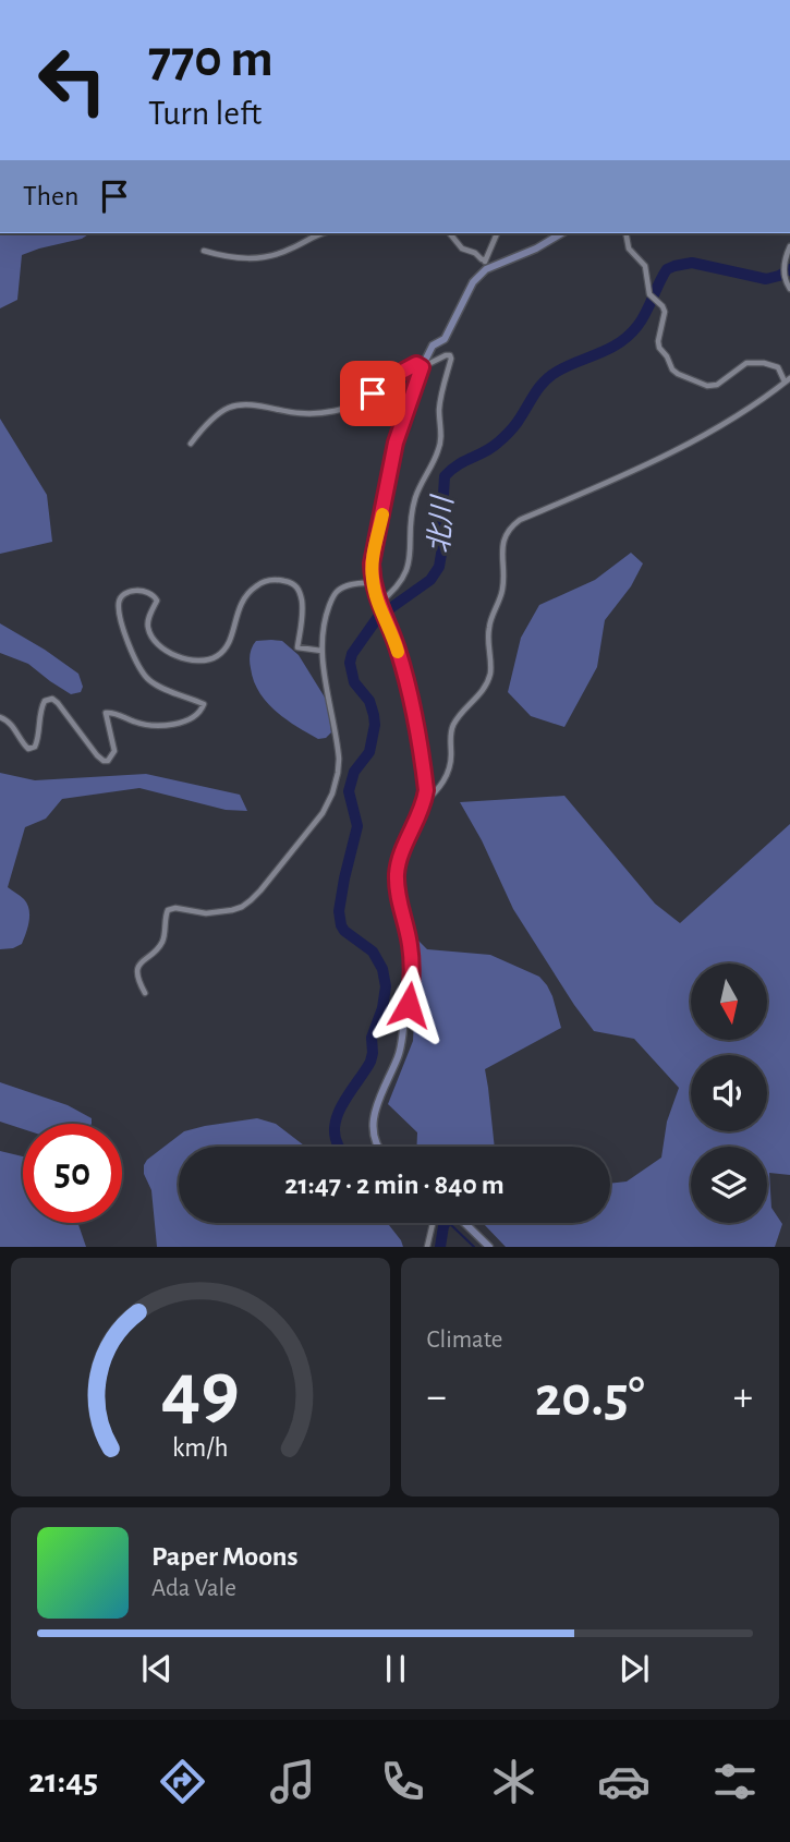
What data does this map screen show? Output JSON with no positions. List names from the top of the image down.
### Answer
{
  "water": ["北川"],
  "north": "bottom",
  "page": {
    "turn": ["770 m", "Turn left"],
    "then": "Then",
    "limit": "50",
    "trip": "21:47 · 2 min · 840 m",
    "tile": "Climate",
    "heat": ["−", "20.5°", "+"],
    "song": ["Paper Moons", "Ada Vale"],
    "tabs": "21:45",
    "gauge": ["49", "km/h"]
  }
}
